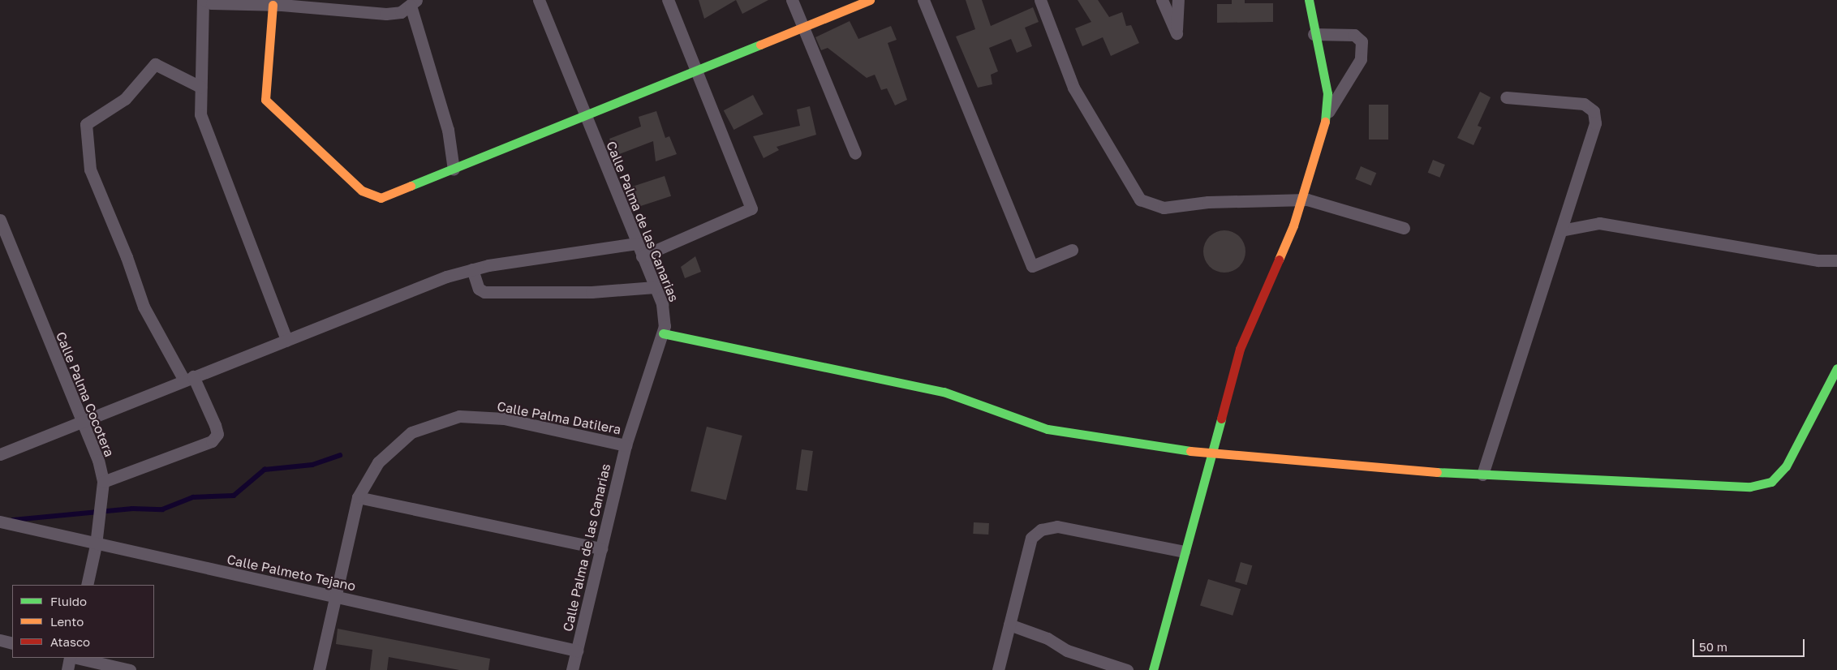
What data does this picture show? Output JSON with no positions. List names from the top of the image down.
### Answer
{
  "streets": {
    "street": [
      "Calle Palma de las Canarias",
      "Calle Palma Cocotera",
      "Calle Palma Datilera",
      "Calle Palmeto Tejano"
    ]
  },
  "crossings": [
    ["Calle Palma de las Canarias", "Calle Palma Datilera"],
    ["Calle Palma de las Canarias", "Calle Palmeto Tejano"],
    ["Calle Palma Cocotera", "Calle Palmeto Tejano"],
    ["Calle Palma Datilera", "Calle Palmeto Tejano"]
  ],
  "legend": ["Fluido", "Lento", "Atasco"],
  "scale_bar": "50 m"
}
